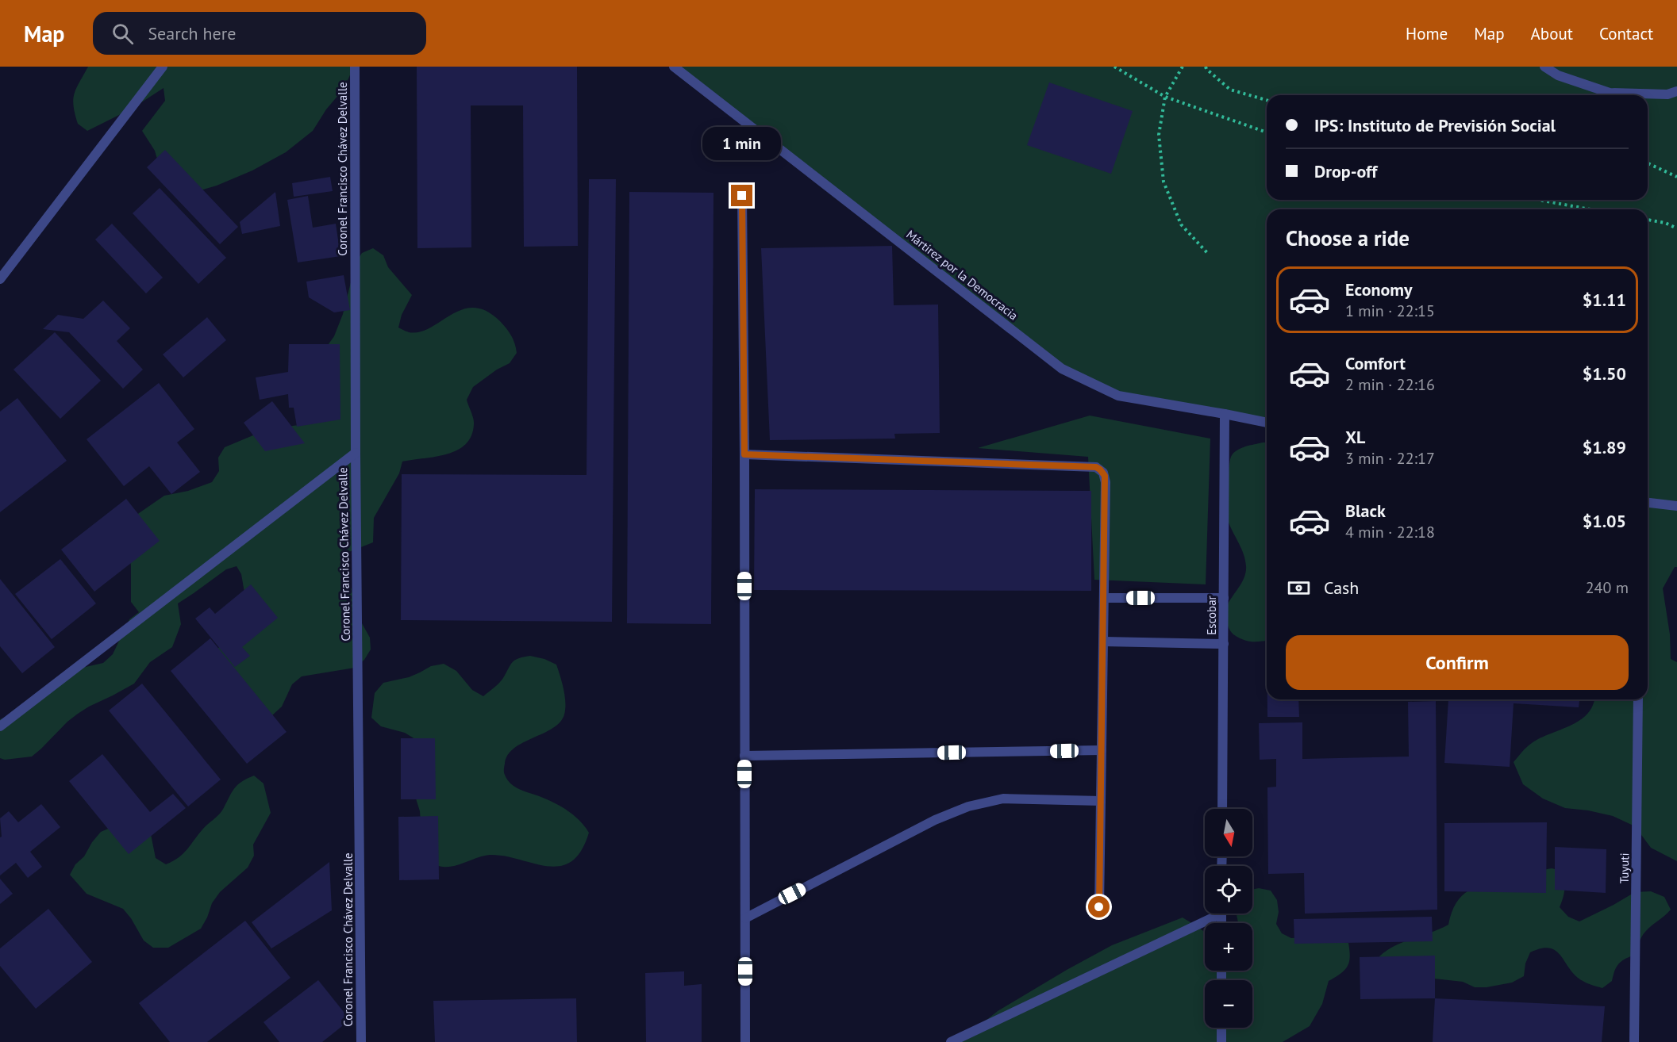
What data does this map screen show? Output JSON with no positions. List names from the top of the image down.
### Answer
{
  "streets": {
    "street": [
      "Coronel Francisco Chávez Delvalle",
      "Mártirez por la Democracia",
      "Escobar",
      "Tuyuti"
    ]
  },
  "crossings": [
    ["Mártirez por la Democracia", "Escobar"]
  ],
  "north": "bottom",
  "page": {
    "header": "Map",
    "search": "Search here",
    "nav": [
      "Home",
      "Map",
      "About",
      "Contact"
    ],
    "banner": ["IPS: Instituto de Previsión Social", "Drop-off"],
    "bubble": "1 min",
    "heading": "Choose a ride",
    "list": [
      {
        "name": "Economy",
        "note": "1 min · 22:15",
        "value": "$1.11"
      },
      {
        "name": "Comfort",
        "note": "2 min · 22:16",
        "value": "$1.50"
      },
      {
        "name": "XL",
        "note": "3 min · 22:17",
        "value": "$1.89"
      },
      {
        "name": "Black",
        "note": "4 min · 22:18",
        "value": "$1.05"
      }
    ],
    "pay": ["Cash", "240 m"],
    "buttons": "Confirm",
    "map_buttons": ["+", "−"]
  }
}
